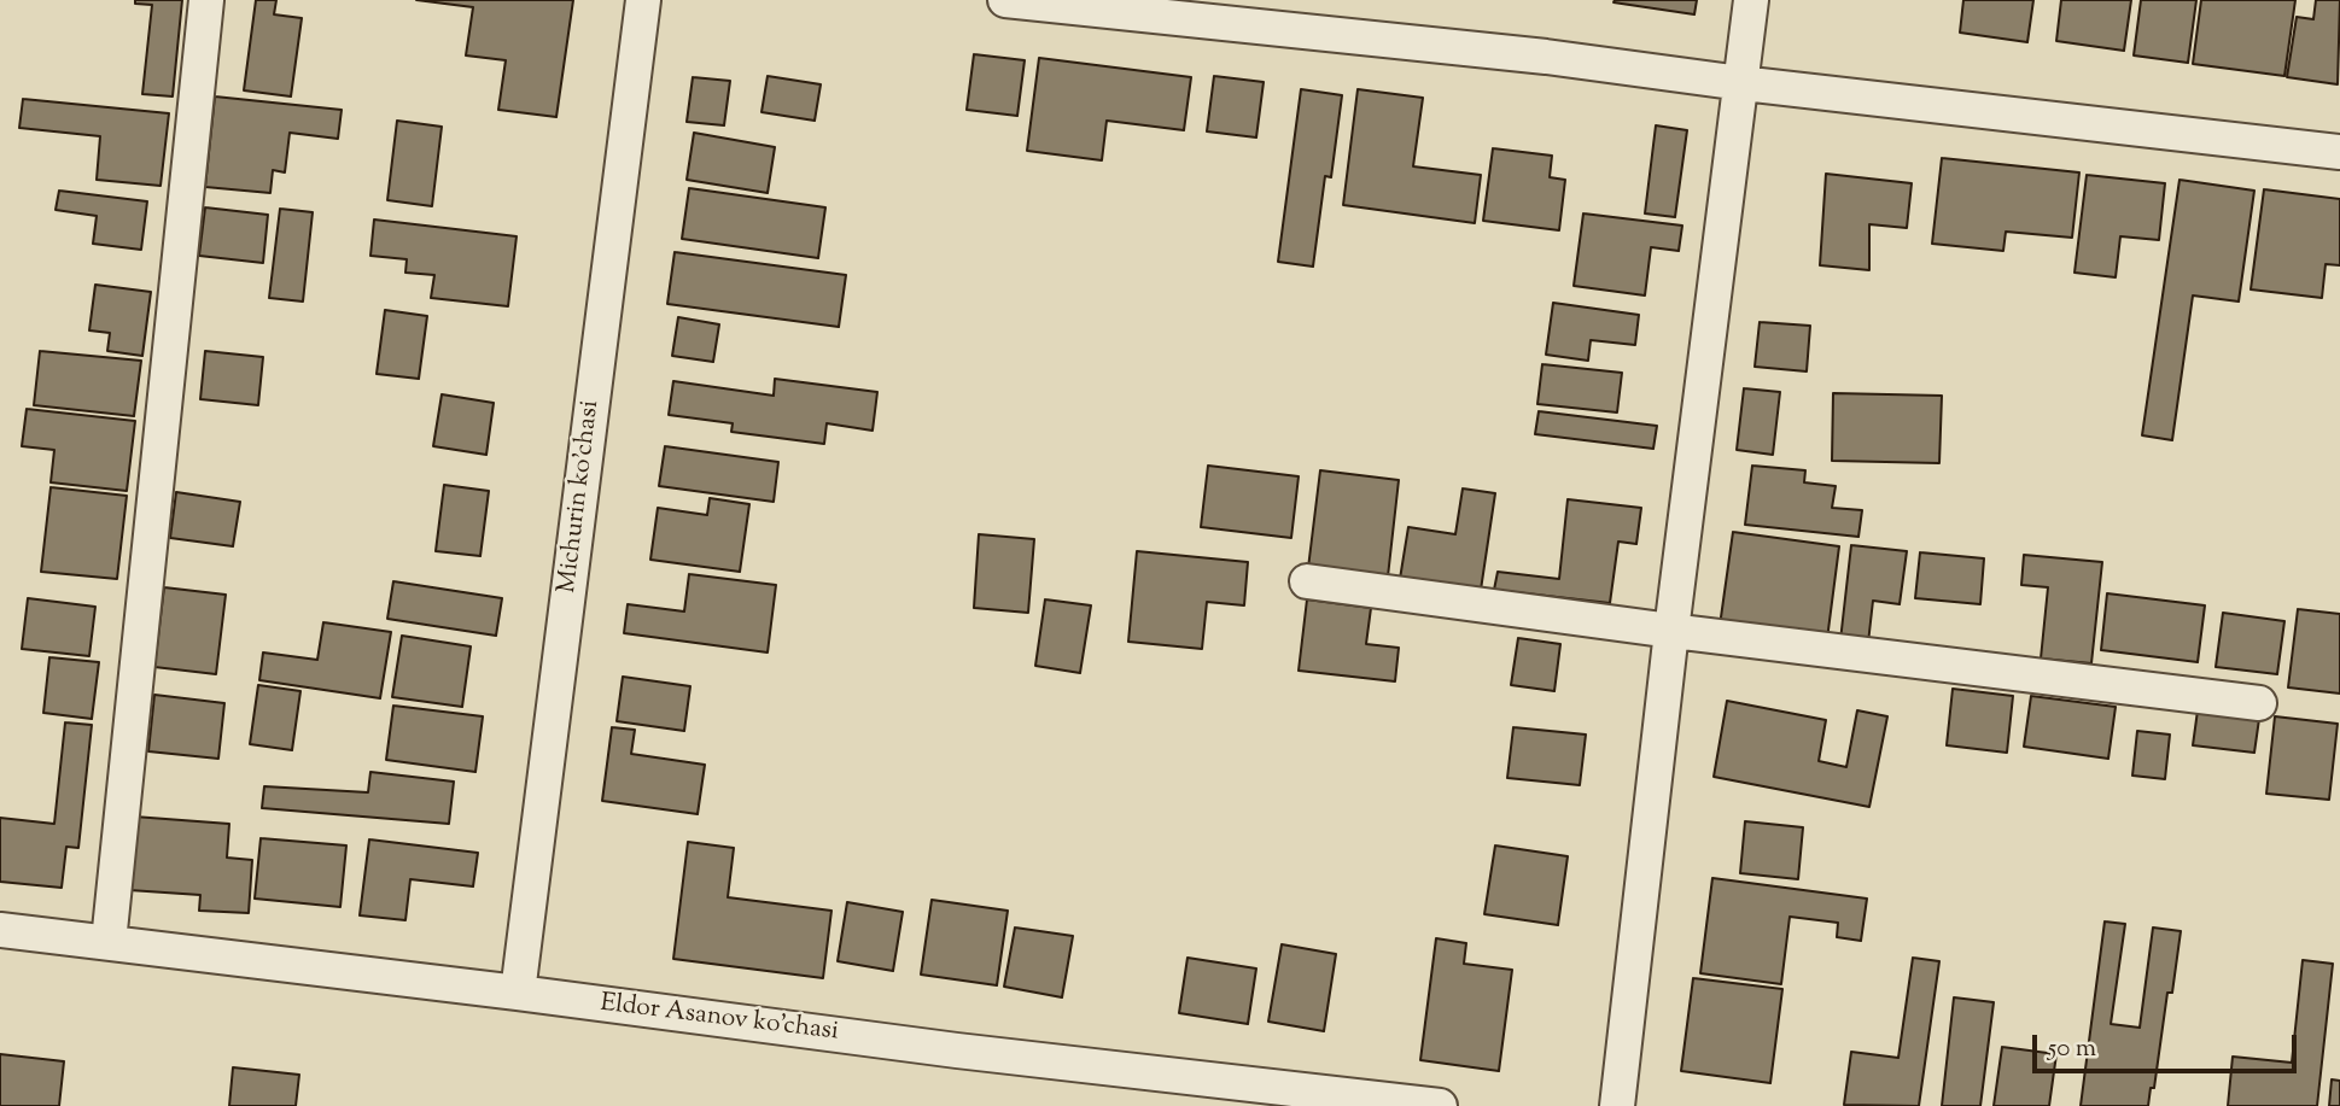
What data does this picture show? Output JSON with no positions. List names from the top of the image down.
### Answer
{
  "streets": {
    "street": ["Michurin ko'chasi", "Eldor Asanov ko'chasi"]
  },
  "crossings": [
    ["Michurin ko'chasi", "Eldor Asanov ko'chasi"]
  ],
  "scale_bar": "50 m"
}
